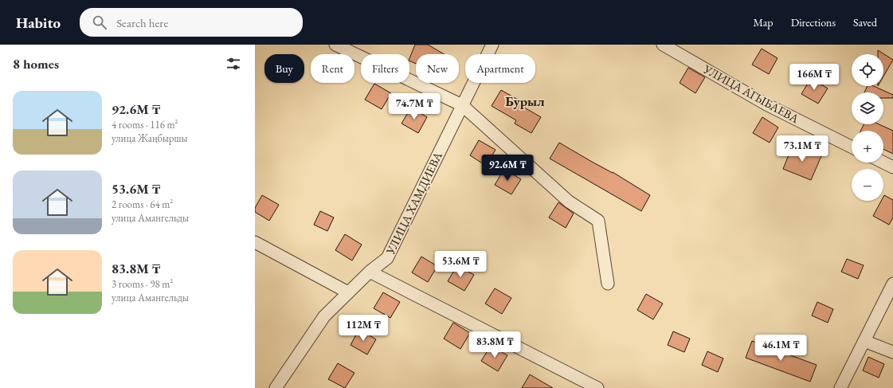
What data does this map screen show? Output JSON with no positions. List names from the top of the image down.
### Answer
{
  "streets": {
    "street": ["УЛИЦА АГЫБАЕВА", "УЛИЦА ХАМДИЕВА"]
  },
  "districts": ["Бурыл"],
  "page": {
    "header": "Habito",
    "search": "Search here",
    "nav": ["Map", "Directions", "Saved"],
    "heading": "8 homes",
    "map_buttons": ["+", "−"],
    "chip": [
      "Buy",
      "Rent",
      "Filters",
      "New",
      "Apartment"
    ],
    "price": [
      "166M ₸",
      "74.7M ₸",
      "73.1M ₸",
      "92.6M ₸",
      "53.6M ₸",
      "112M ₸",
      "83.8M ₸",
      "46.1M ₸"
    ],
    "list": [
      {
        "name": "92.6M ₸",
        "note": "4 rooms · 116 m² · улица Жаңбыршы"
      },
      {
        "name": "53.6M ₸",
        "note": "2 rooms · 64 m² · улица Амангельды"
      },
      {
        "name": "83.8M ₸",
        "note": "3 rooms · 98 m² · улица Амангельды"
      }
    ]
  }
}
